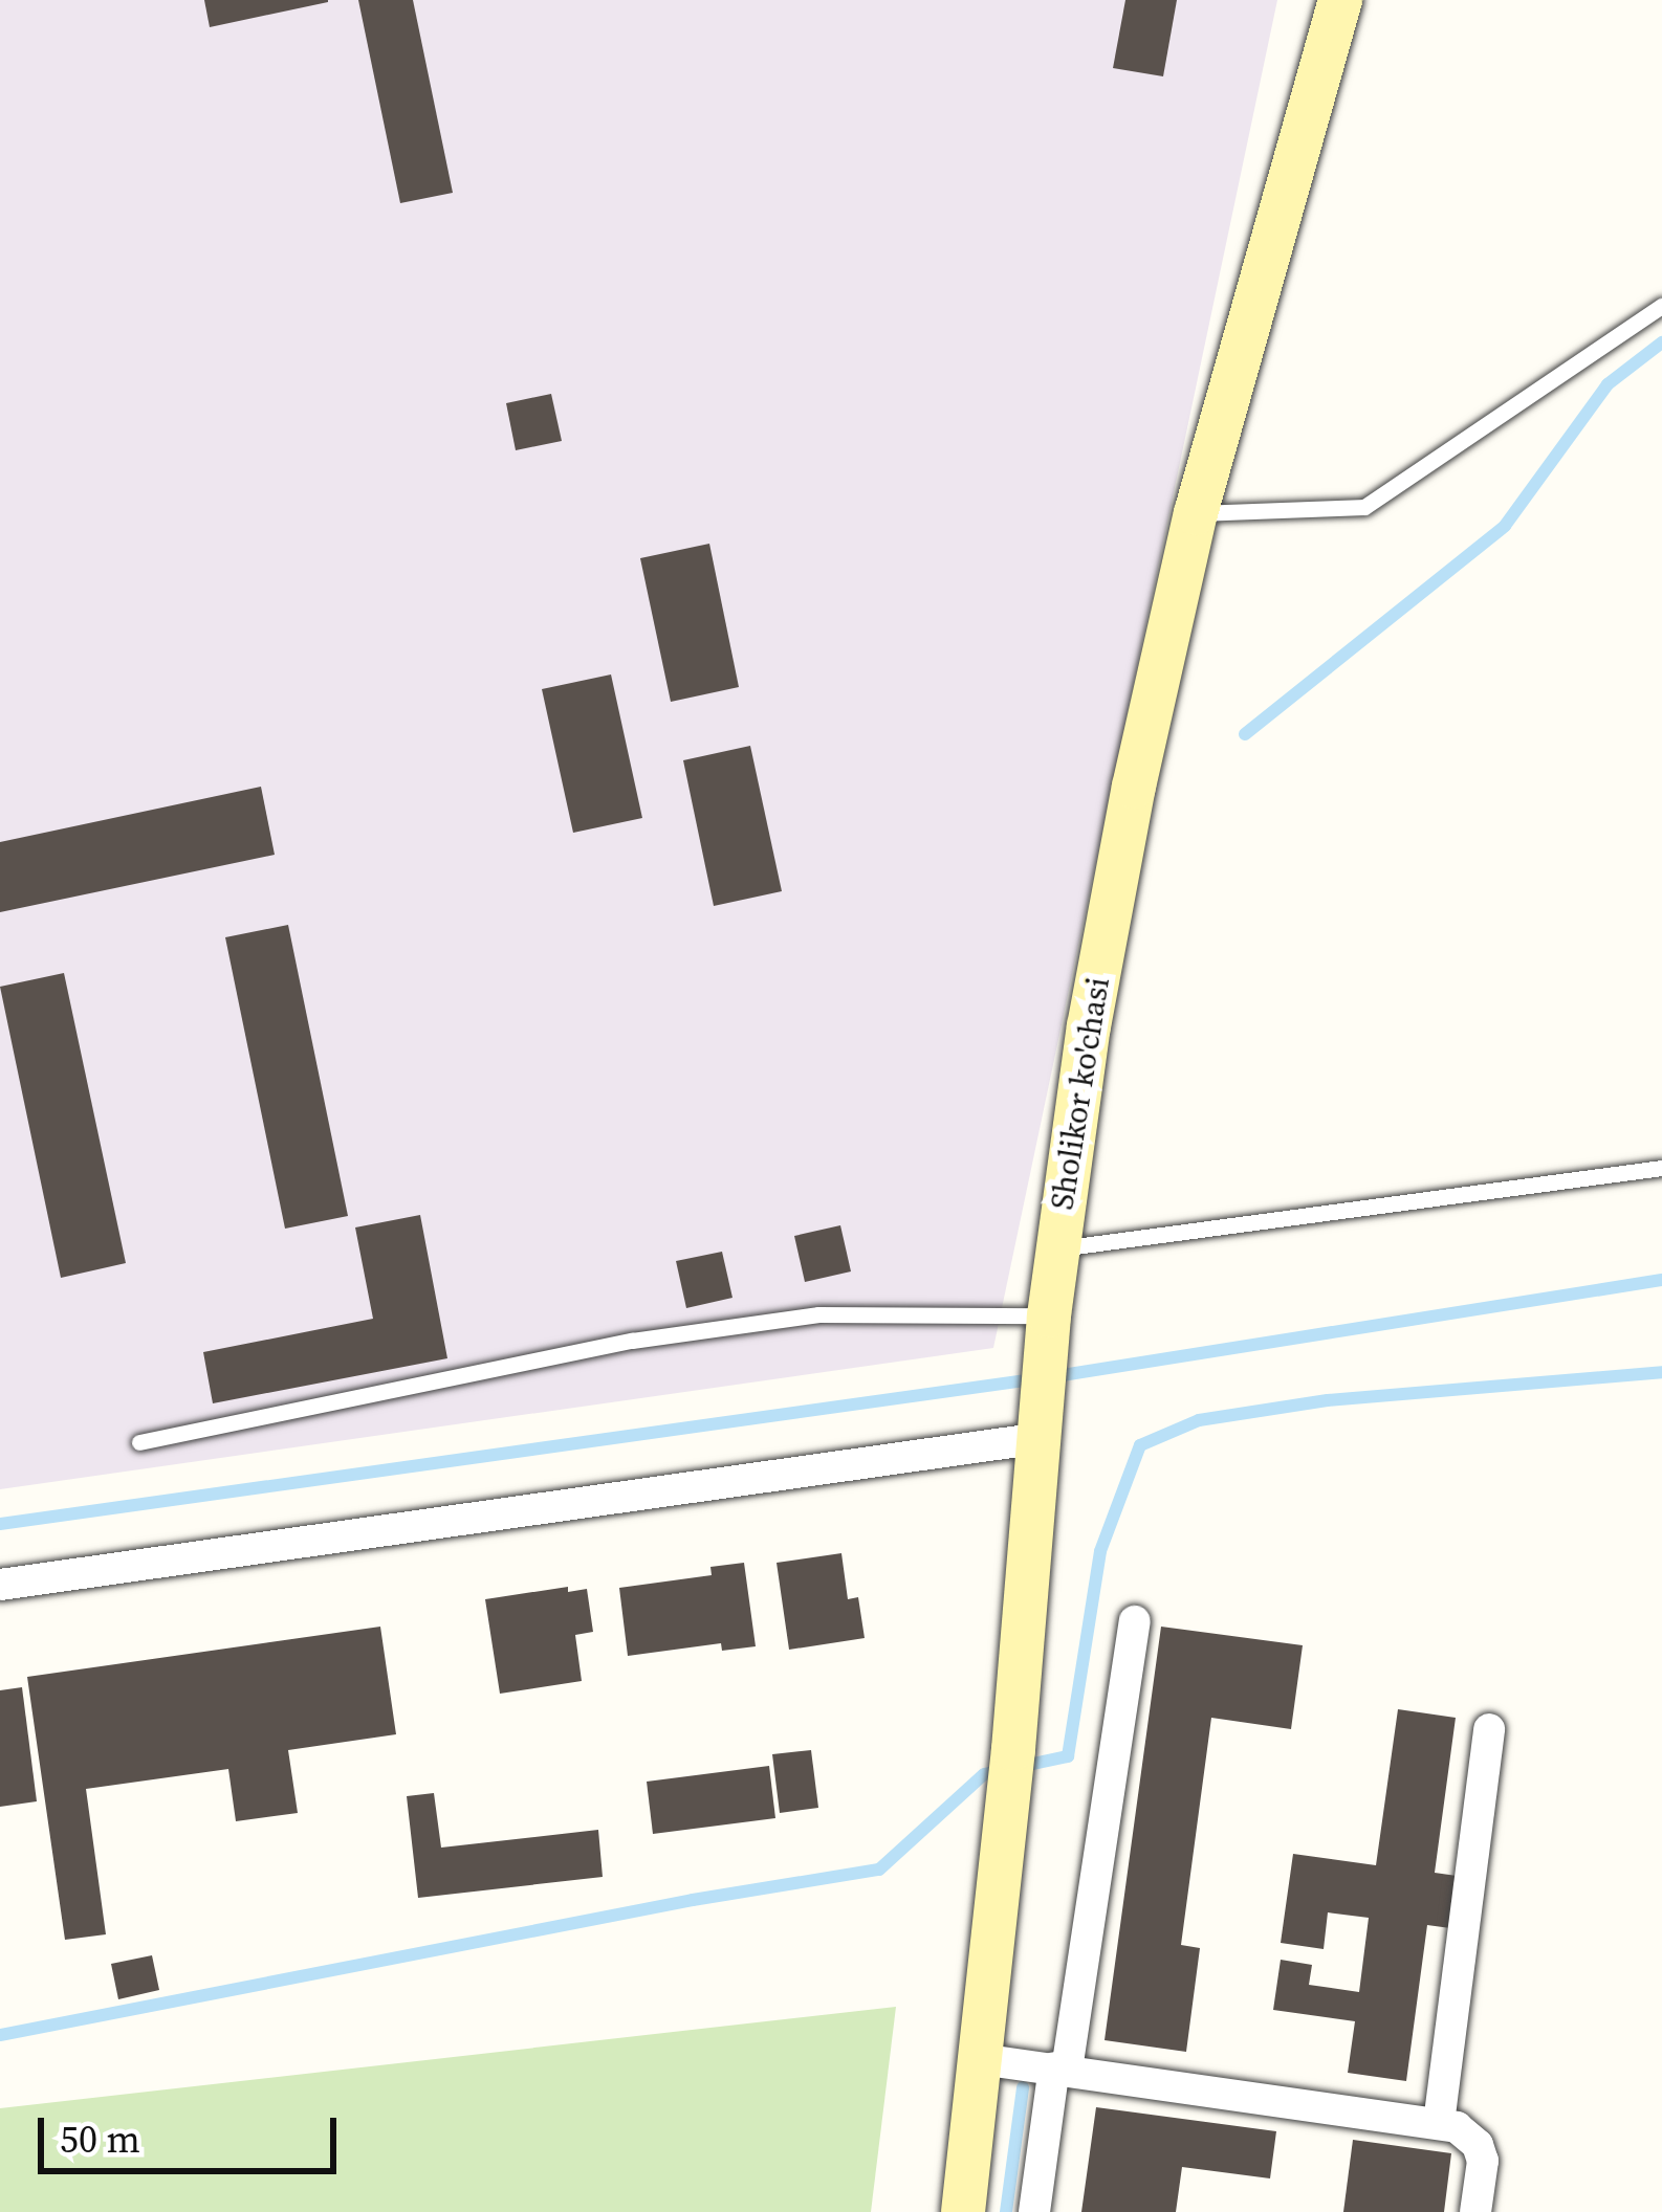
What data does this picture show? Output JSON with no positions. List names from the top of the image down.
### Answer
{
  "streets": {
    "street": ["Sholikor ko'chasi"]
  },
  "scale_bar": "50 m"
}
